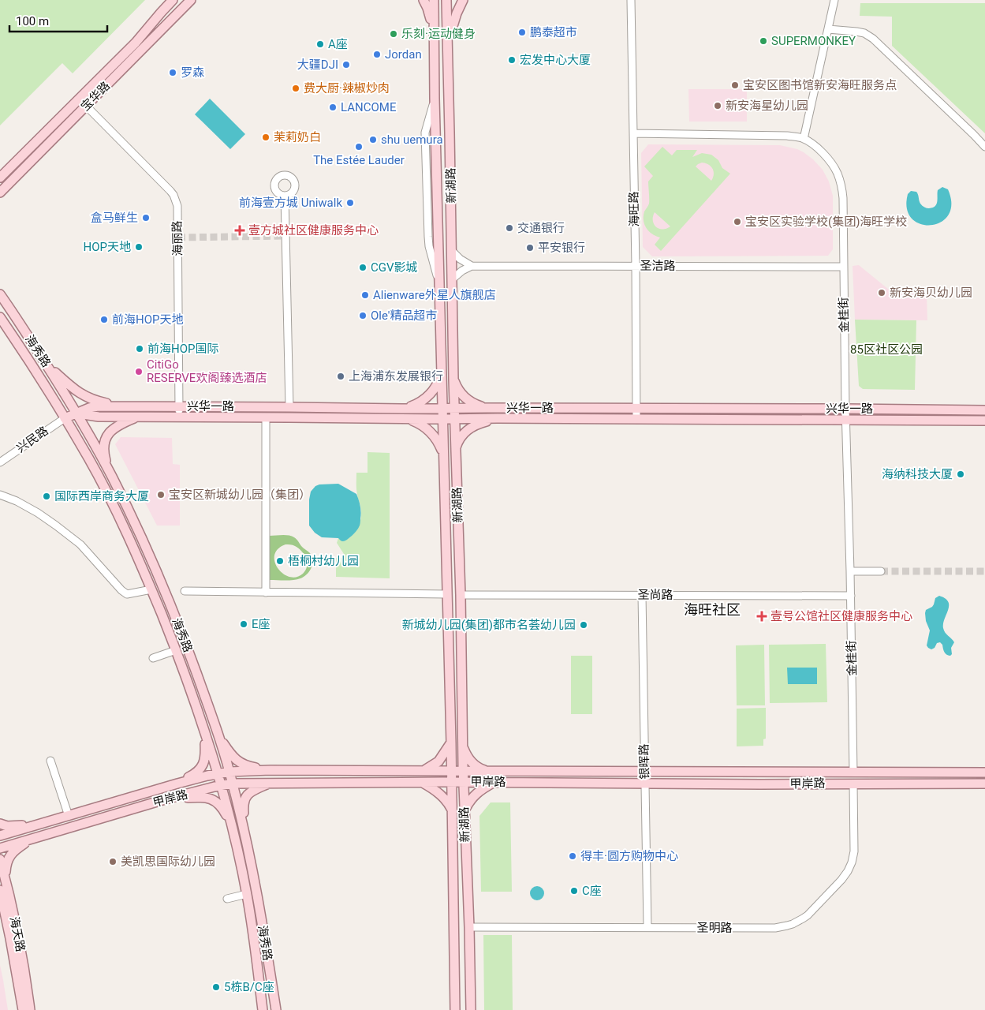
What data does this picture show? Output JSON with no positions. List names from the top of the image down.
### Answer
{
  "streets": {
    "main road": [
      "宝华路",
      "新湖路",
      "海秀路",
      "兴华一路",
      "甲岸路",
      "海天路"
    ],
    "street": [
      "海旺路",
      "海丽路",
      "圣洁路",
      "金桂街",
      "兴民路",
      "圣尚路",
      "银晖路",
      "圣明路"
    ]
  },
  "crossings": [
    ["宝华路", "海丽路"],
    ["新湖路", "兴华一路"],
    ["新湖路", "圣尚路"],
    ["新湖路", "甲岸路"],
    ["新湖路", "圣明路"],
    ["海旺路", "圣洁路"],
    ["海旺路", "金桂街"],
    ["海旺路", "兴华一路"],
    ["海丽路", "兴华一路"],
    ["圣洁路", "金桂街"],
    ["金桂街", "兴华一路"],
    ["金桂街", "圣尚路"],
    ["金桂街", "甲岸路"],
    ["海秀路", "兴华一路"],
    ["海秀路", "兴民路"],
    ["海秀路", "甲岸路"],
    ["兴华一路", "兴民路"],
    ["圣尚路", "银晖路"],
    ["银晖路", "甲岸路"],
    ["银晖路", "圣明路"],
    ["甲岸路", "圣明路"]
  ],
  "districts": ["海旺社区"],
  "parks": ["85区社区公园"],
  "places": {
    "other": [
      "鹏泰超市",
      "乐刻·运动健身",
      "SUPERMONKEY",
      "A座",
      "Jordan",
      "宏发中心大厦",
      "大疆DJI",
      "罗森",
      "宝安区图书馆新安海旺服务点",
      "费大厨·辣椒炒肉",
      "新安海星幼儿园",
      "LANCOME",
      "茉莉奶白",
      "shu uemura",
      "The Estée Lauder",
      "前海壹方城 Uniwalk",
      "盒马鲜生",
      "宝安区实验学校(集团)海旺学校",
      "交通银行",
      "HOP天地",
      "平安银行",
      "CGV影城",
      "新安海贝幼儿园",
      "Alienware外星人旗舰店",
      "Ole'精品超市",
      "前海HOP天地",
      "前海HOP国际",
      "CitiGo RESERVE欢阁臻选酒店",
      "上海浦东发展银行",
      "海纳科技大厦",
      "宝安区新城幼儿园（集团）",
      "国际西岸商务大厦",
      "梧桐村幼儿园",
      "E座",
      "新城幼儿园(集团)都市名荟幼儿园",
      "得丰·圆方购物中心",
      "美凯思国际幼儿园",
      "C座",
      "5栋B/C座"
    ],
    "health": ["壹方城社区健康服务中心", "壹号公馆社区健康服务中心"]
  },
  "scale_bar": "100 m"
}
